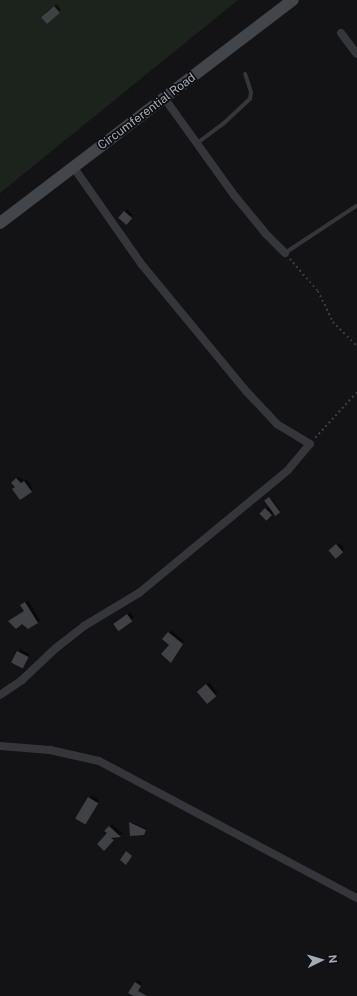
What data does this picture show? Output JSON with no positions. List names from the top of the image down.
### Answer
{
  "streets": {
    "main road": ["Circumferential Road"]
  },
  "north": "right"
}
